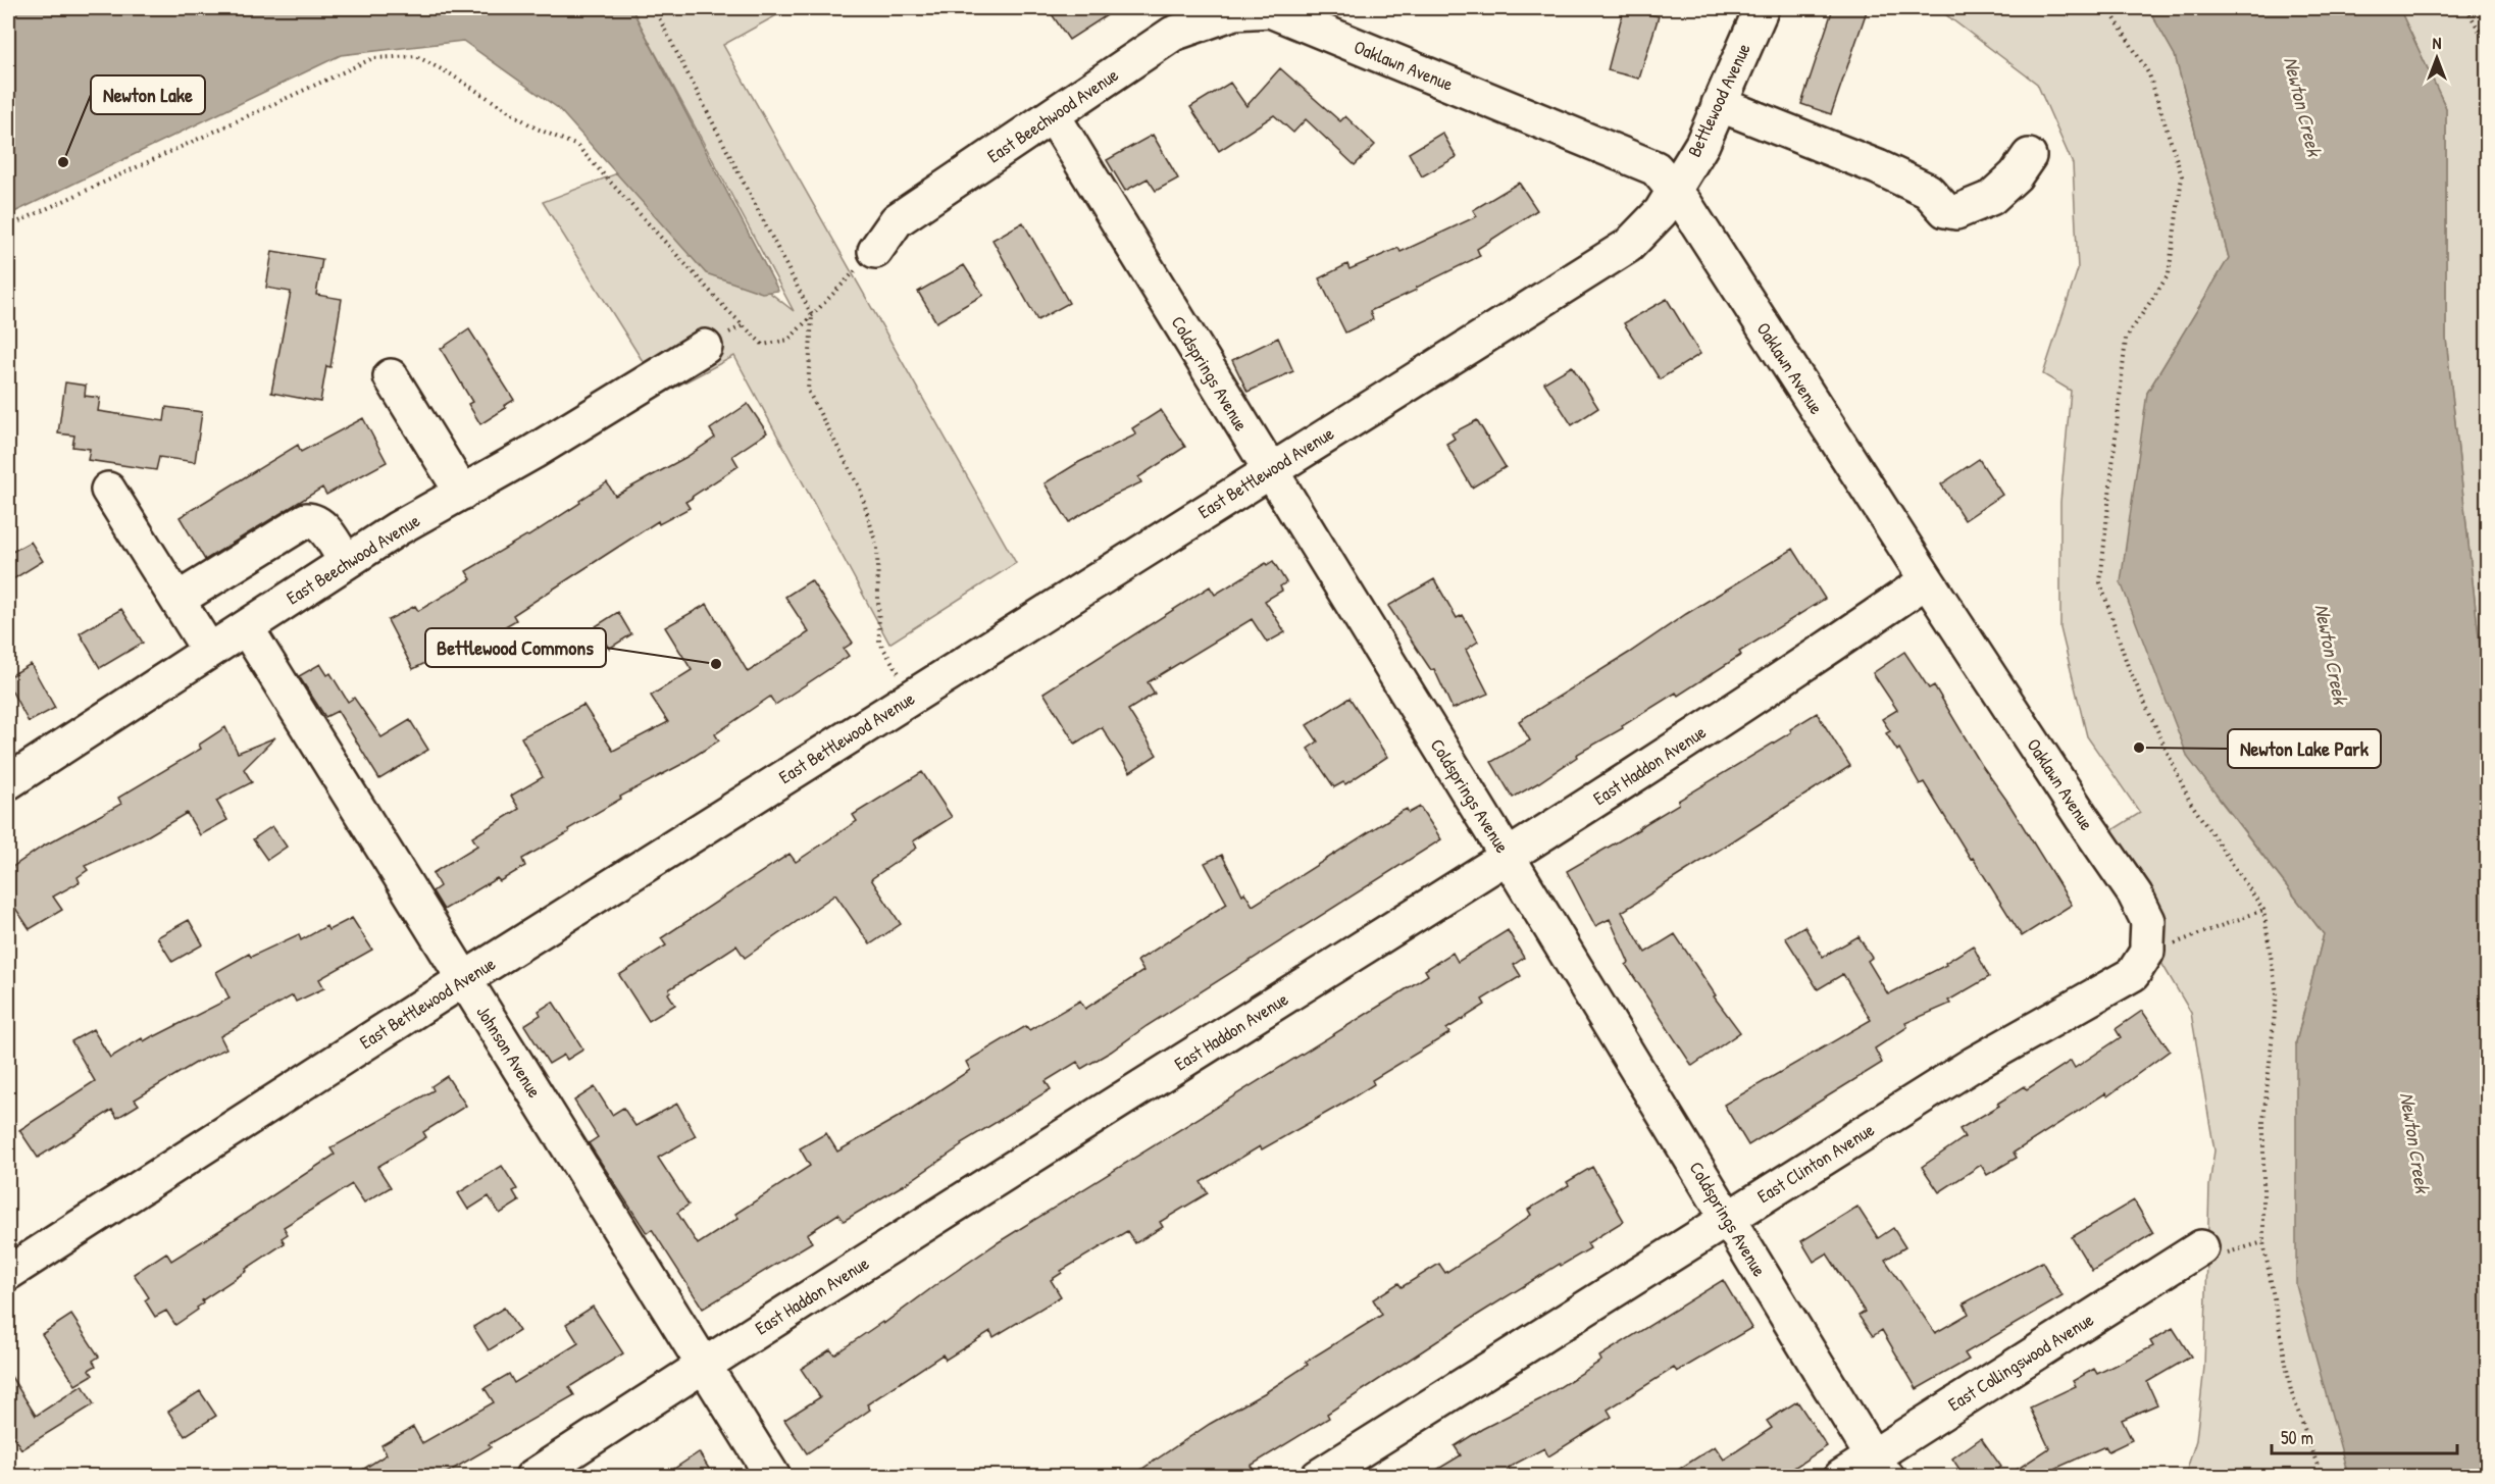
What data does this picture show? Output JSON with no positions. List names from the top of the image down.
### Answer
{
  "streets": {
    "street": [
      "Oaklawn Avenue",
      "Bettlewood Avenue",
      "East Beechwood Avenue",
      "Coldsprings Avenue",
      "East Bettlewood Avenue",
      "East Haddon Avenue",
      "Johnson Avenue",
      "East Clinton Avenue",
      "East Collingswood Avenue"
    ]
  },
  "crossings": [
    ["Oaklawn Avenue", "Bettlewood Avenue"],
    ["Oaklawn Avenue", "East Beechwood Avenue"],
    ["Oaklawn Avenue", "East Bettlewood Avenue"],
    ["Oaklawn Avenue", "East Haddon Avenue"],
    ["Oaklawn Avenue", "East Clinton Avenue"],
    ["Bettlewood Avenue", "East Bettlewood Avenue"],
    ["East Beechwood Avenue", "Coldsprings Avenue"],
    ["East Beechwood Avenue", "Johnson Avenue"],
    ["Coldsprings Avenue", "East Bettlewood Avenue"],
    ["Coldsprings Avenue", "East Haddon Avenue"],
    ["Coldsprings Avenue", "East Clinton Avenue"],
    ["Coldsprings Avenue", "East Collingswood Avenue"],
    ["East Bettlewood Avenue", "Johnson Avenue"],
    ["East Haddon Avenue", "Johnson Avenue"]
  ],
  "water": ["Newton Creek"],
  "places": ["Newton Lake", "Bettlewood Commons", "Newton Lake Park"],
  "scale_bar": "50 m",
  "north": "top"
}
